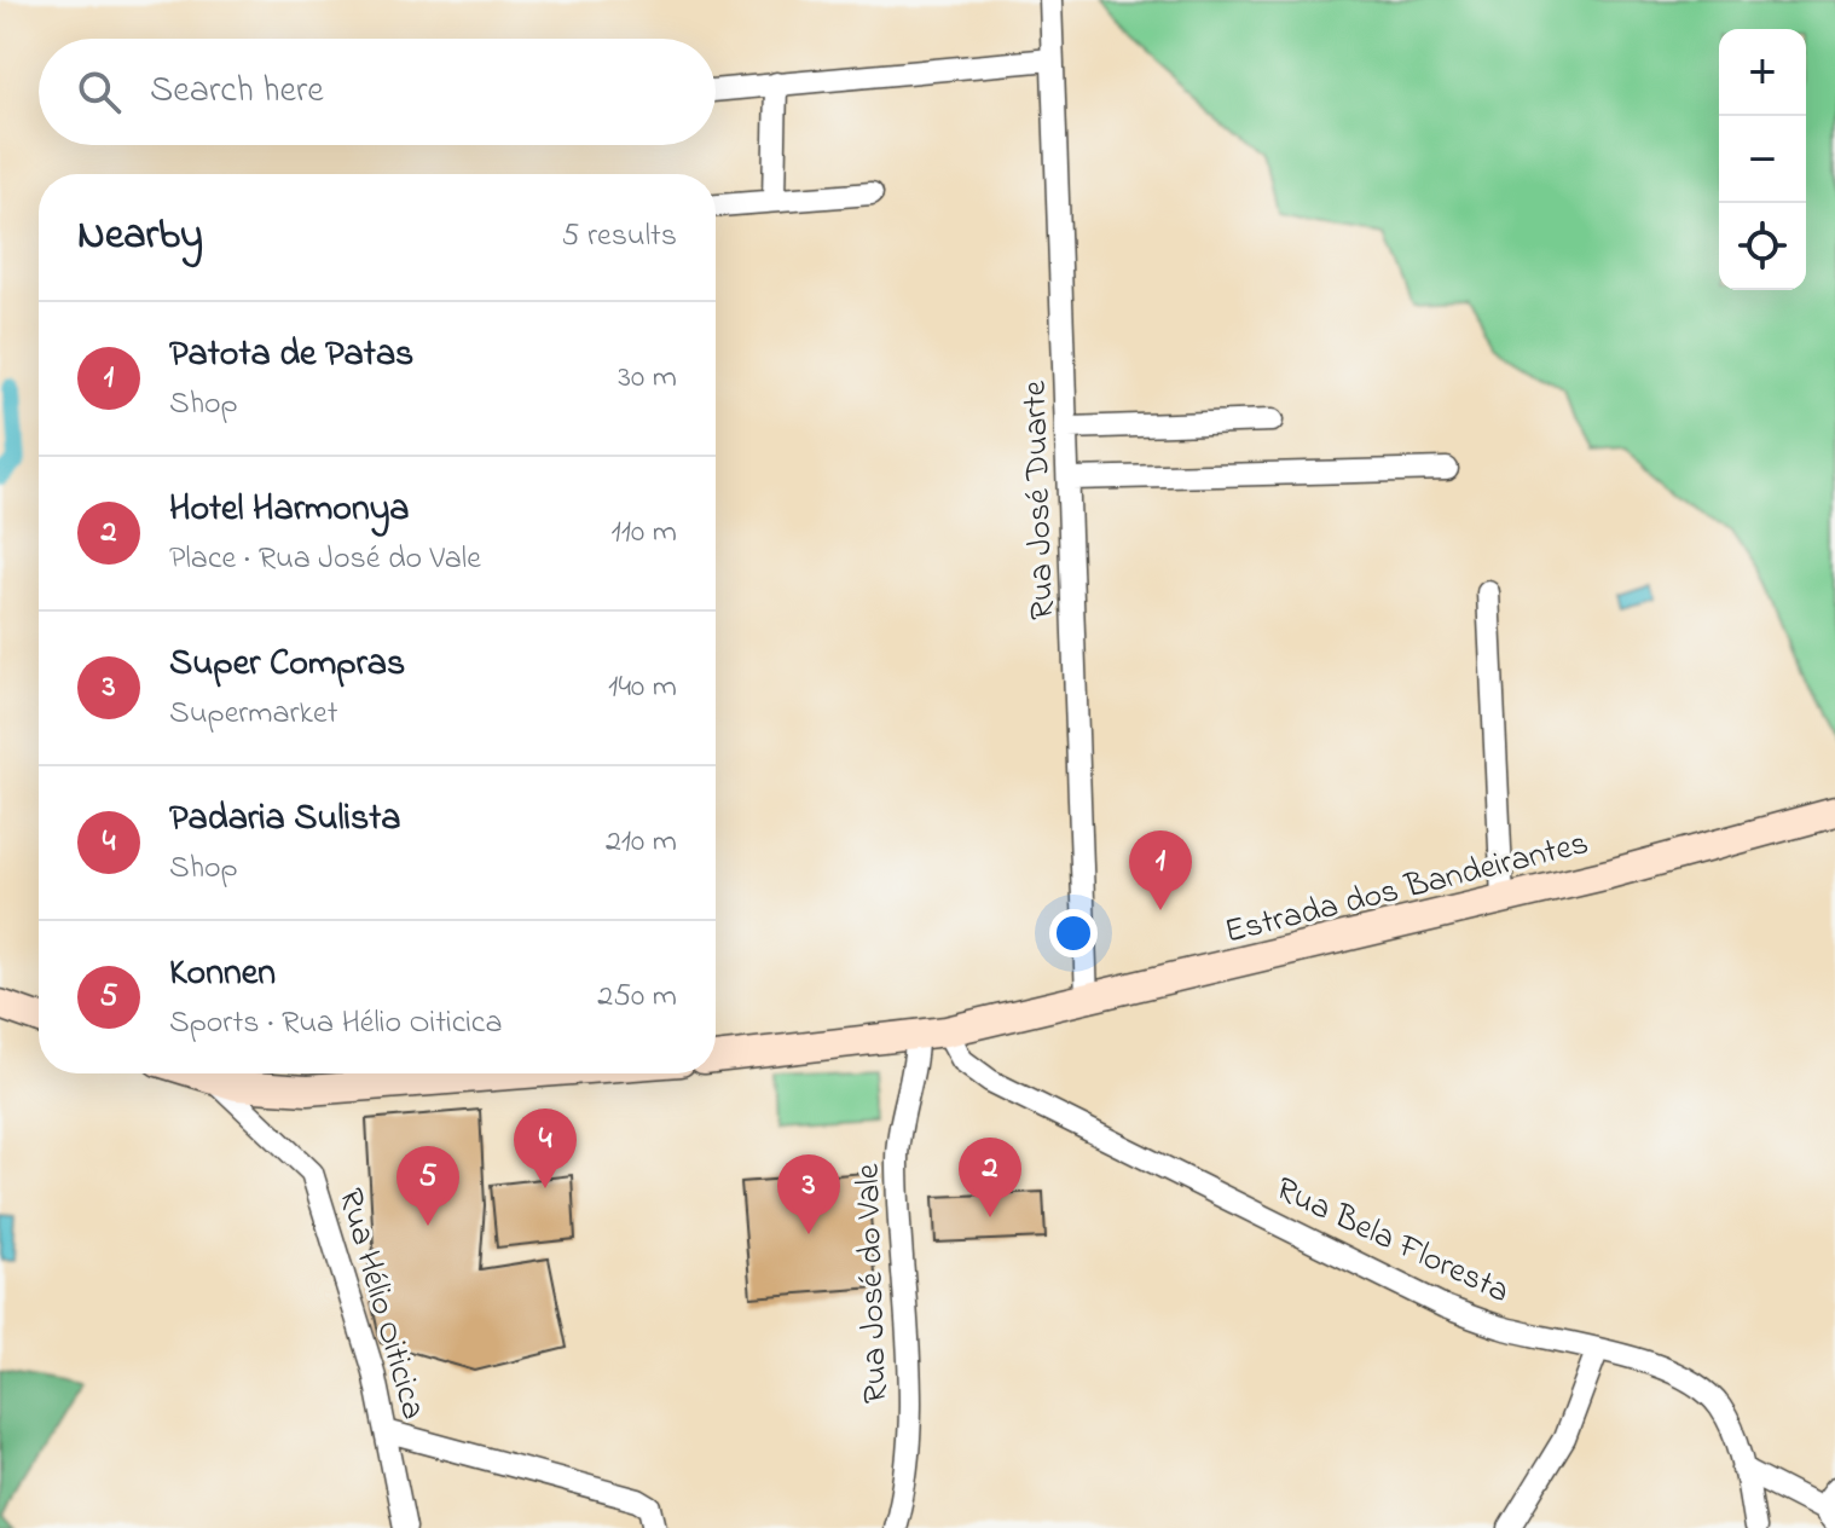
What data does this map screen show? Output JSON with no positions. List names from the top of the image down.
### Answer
{
  "streets": {
    "main road": ["Estrada dos Bandeirantes"],
    "street": [
      "Rua José Duarte",
      "Rua Bela Floresta",
      "Rua José do Vale",
      "Rua Hélio Oiticica"
    ]
  },
  "crossings": [
    ["Rua José Duarte", "Estrada dos Bandeirantes"],
    ["Estrada dos Bandeirantes", "Rua Bela Floresta"],
    ["Estrada dos Bandeirantes", "Rua José do Vale"]
  ],
  "page": {
    "map_buttons": ["+", "−"],
    "search": "Search here",
    "heading": ["Nearby", "5 results"],
    "list": [
      {
        "mark": "1",
        "name": "Patota de Patas",
        "note": "Shop",
        "value": "30 m"
      },
      {
        "mark": "2",
        "name": "Hotel Harmonya",
        "note": "Place · Rua José do Vale",
        "value": "110 m"
      },
      {
        "mark": "3",
        "name": "Super Compras",
        "note": "Supermarket",
        "value": "140 m"
      },
      {
        "mark": "4",
        "name": "Padaria Sulista",
        "note": "Shop",
        "value": "210 m"
      },
      {
        "mark": "5",
        "name": "Konnen",
        "note": "Sports · Rua Hélio Oiticica",
        "value": "250 m"
      }
    ],
    "pins": [
      "1",
      "4",
      "2",
      "5",
      "3"
    ]
  }
}
